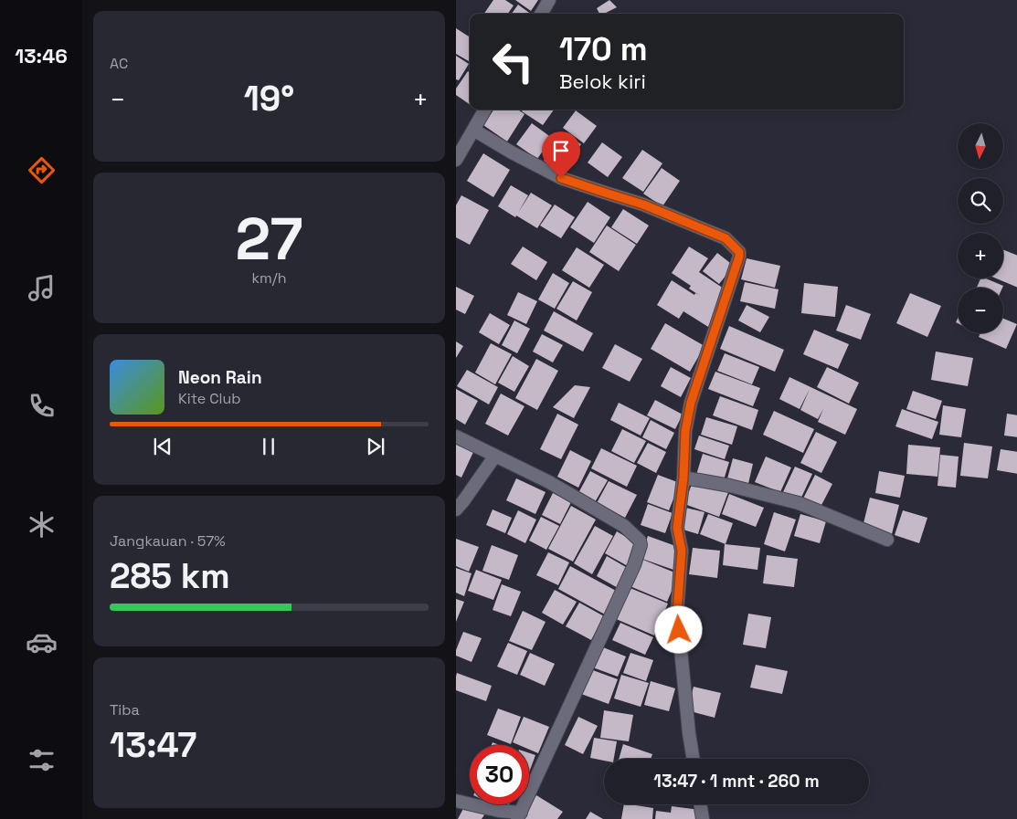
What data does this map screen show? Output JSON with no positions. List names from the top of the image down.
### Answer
{
  "north": "bottom",
  "page": {
    "tabs": "13:46",
    "tile": [
      "AC",
      ["27", "km/h"],
      ["Jangkauan · 57%", "285 km"],
      ["Tiba", "13:47"]
    ],
    "turn": ["170 m", "Belok kiri"],
    "heat": ["−", "19°", "+"],
    "map_buttons": ["+", "−"],
    "song": ["Neon Rain", "Kite Club"],
    "limit": "30",
    "trip": "13:47 · 1 mnt · 260 m"
  }
}
